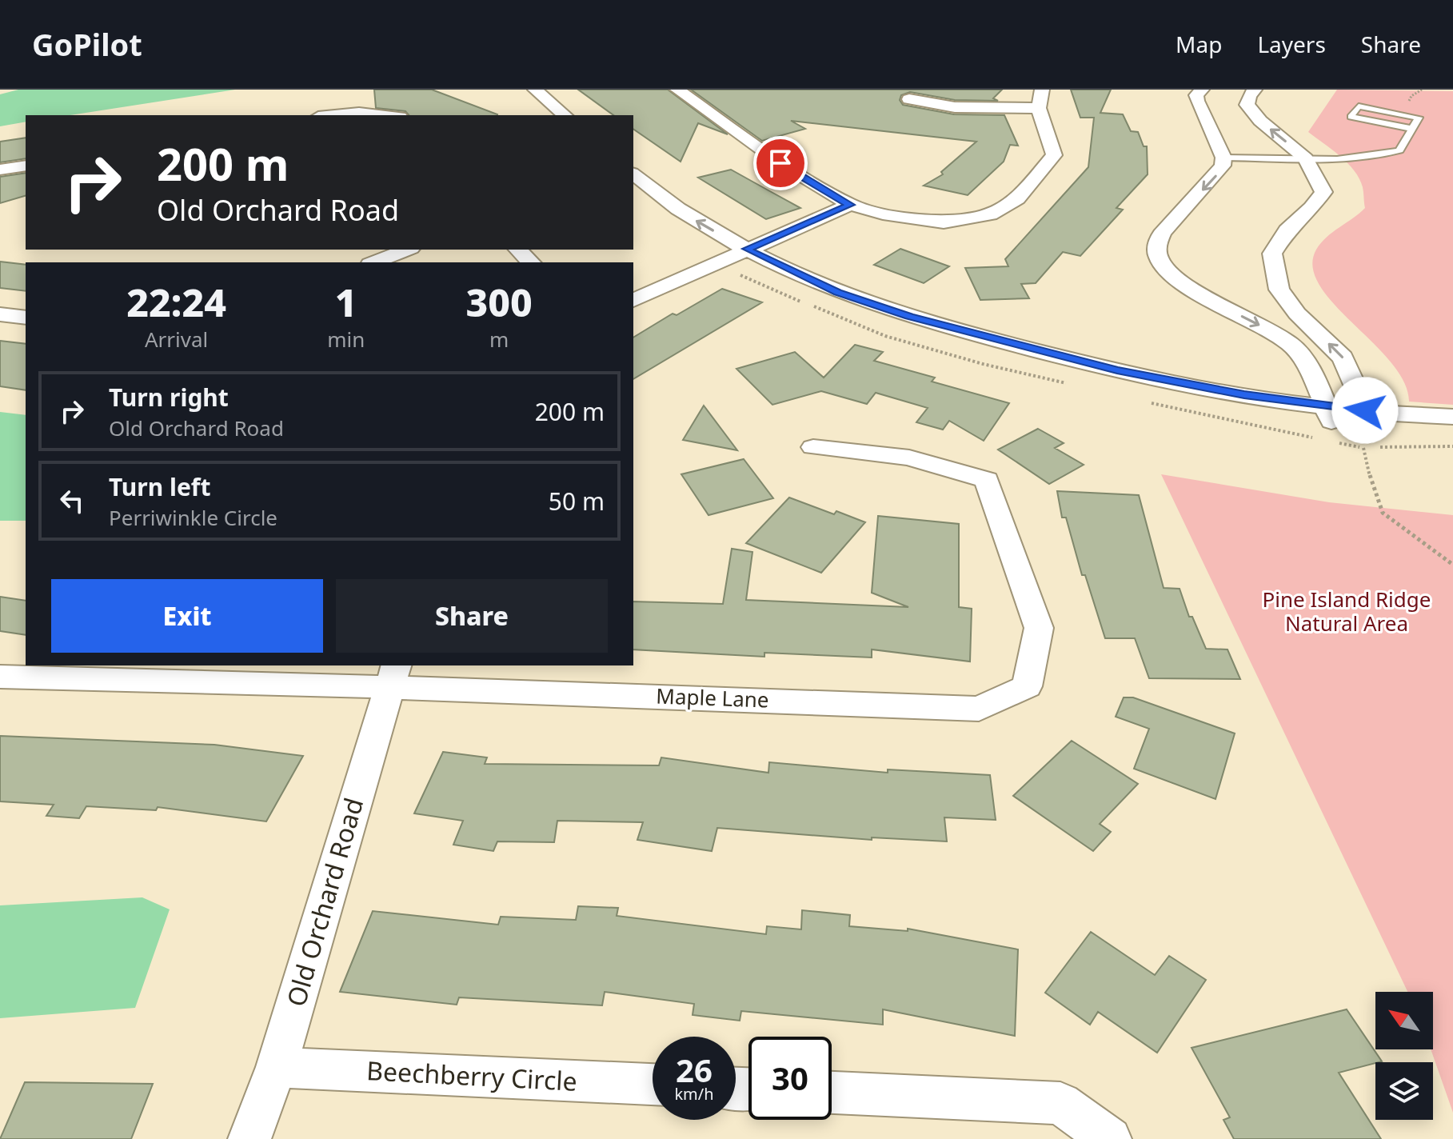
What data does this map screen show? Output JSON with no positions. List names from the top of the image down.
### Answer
{
  "streets": {
    "street": ["Maple Lane", "Old Orchard Road", "Beechberry Circle"]
  },
  "crossings": [
    ["Maple Lane", "Old Orchard Road"],
    ["Old Orchard Road", "Beechberry Circle"]
  ],
  "parks": ["Pine Island Ridge Natural Area"],
  "north": "top left",
  "page": {
    "header": "GoPilot",
    "nav": ["Map", "Layers", "Share"],
    "turn": ["200 m", "Old Orchard Road"],
    "eta": [
      "22:24",
      "Arrival",
      "1",
      "min",
      "300",
      "m"
    ],
    "list": [
      {
        "name": "Turn right",
        "note": "Old Orchard Road",
        "value": "200 m"
      },
      {
        "name": "Turn left",
        "note": "Perriwinkle Circle",
        "value": "50 m"
      }
    ],
    "buttons": ["Exit", "Share"],
    "speed": "26 km/h",
    "limit": "30"
  }
}
